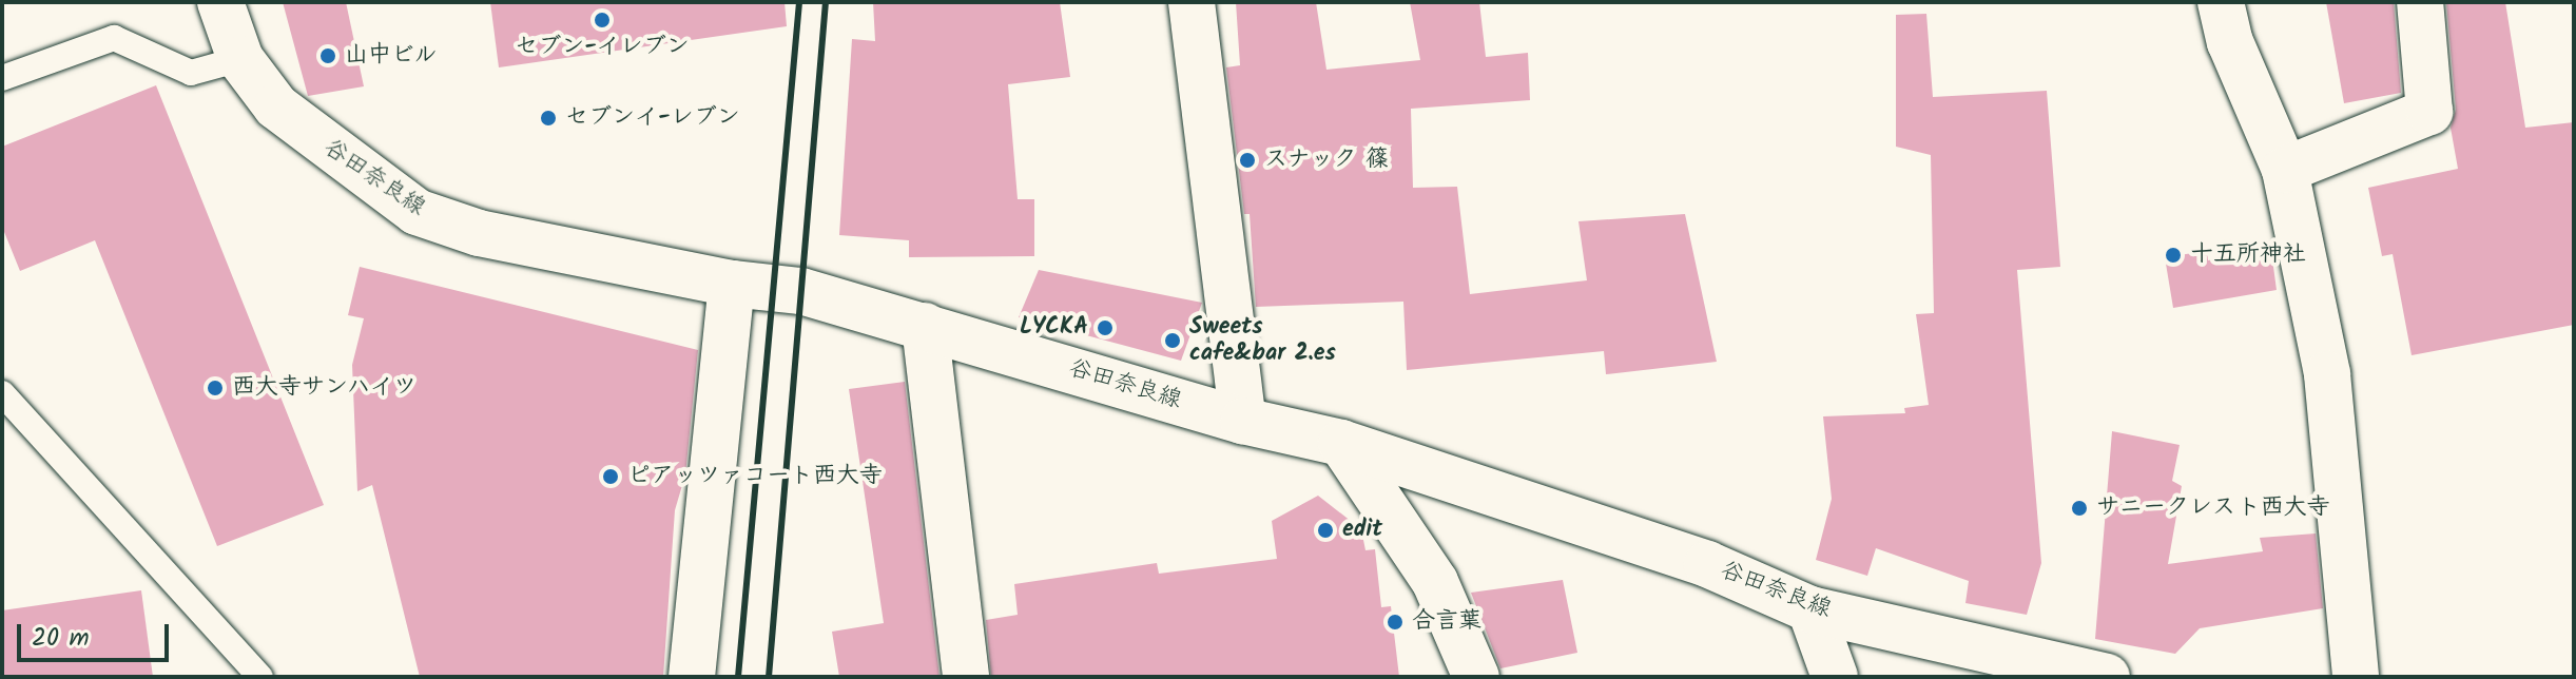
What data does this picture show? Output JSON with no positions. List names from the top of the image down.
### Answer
{
  "streets": {
    "street": ["谷田奈良線"]
  },
  "places": [
    "セブン-イレブン",
    "山中ビル",
    "セブンイ-レブン",
    "スナック 篠",
    "十五所神社",
    "LYCKA",
    "Sweets cafe&bar 2.es",
    "西大寺サンハイツ",
    "ピアッツァコート西大寺",
    "サニークレスト西大寺",
    "edit",
    "合言葉"
  ],
  "scale_bar": "20 m"
}
